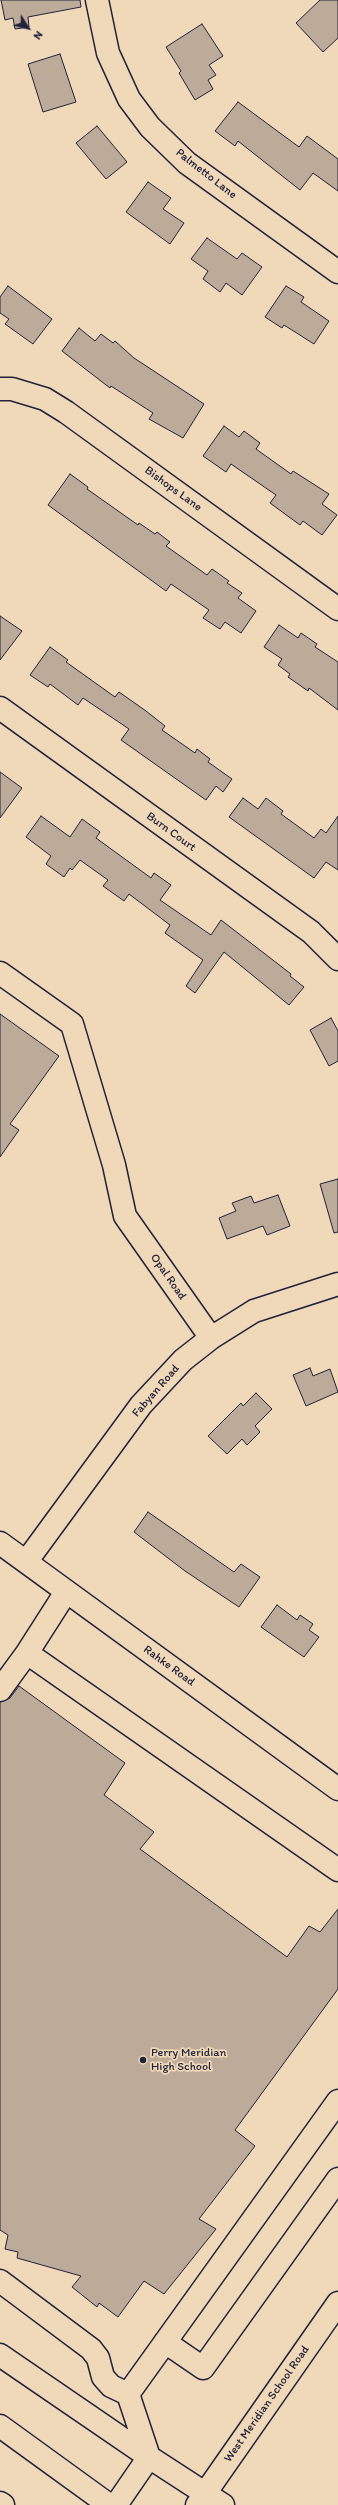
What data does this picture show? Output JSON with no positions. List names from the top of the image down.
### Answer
{
  "streets": {
    "street": [
      "Palmetto Lane",
      "Bishops Lane",
      "Burn Court",
      "Opal Road",
      "Fabyan Road",
      "Rahke Road",
      "West Meridian School Road"
    ]
  },
  "crossings": [
    ["Opal Road", "Fabyan Road"],
    ["Fabyan Road", "Rahke Road"]
  ],
  "places": ["Perry Meridian High School"],
  "north": "bottom right"
}
